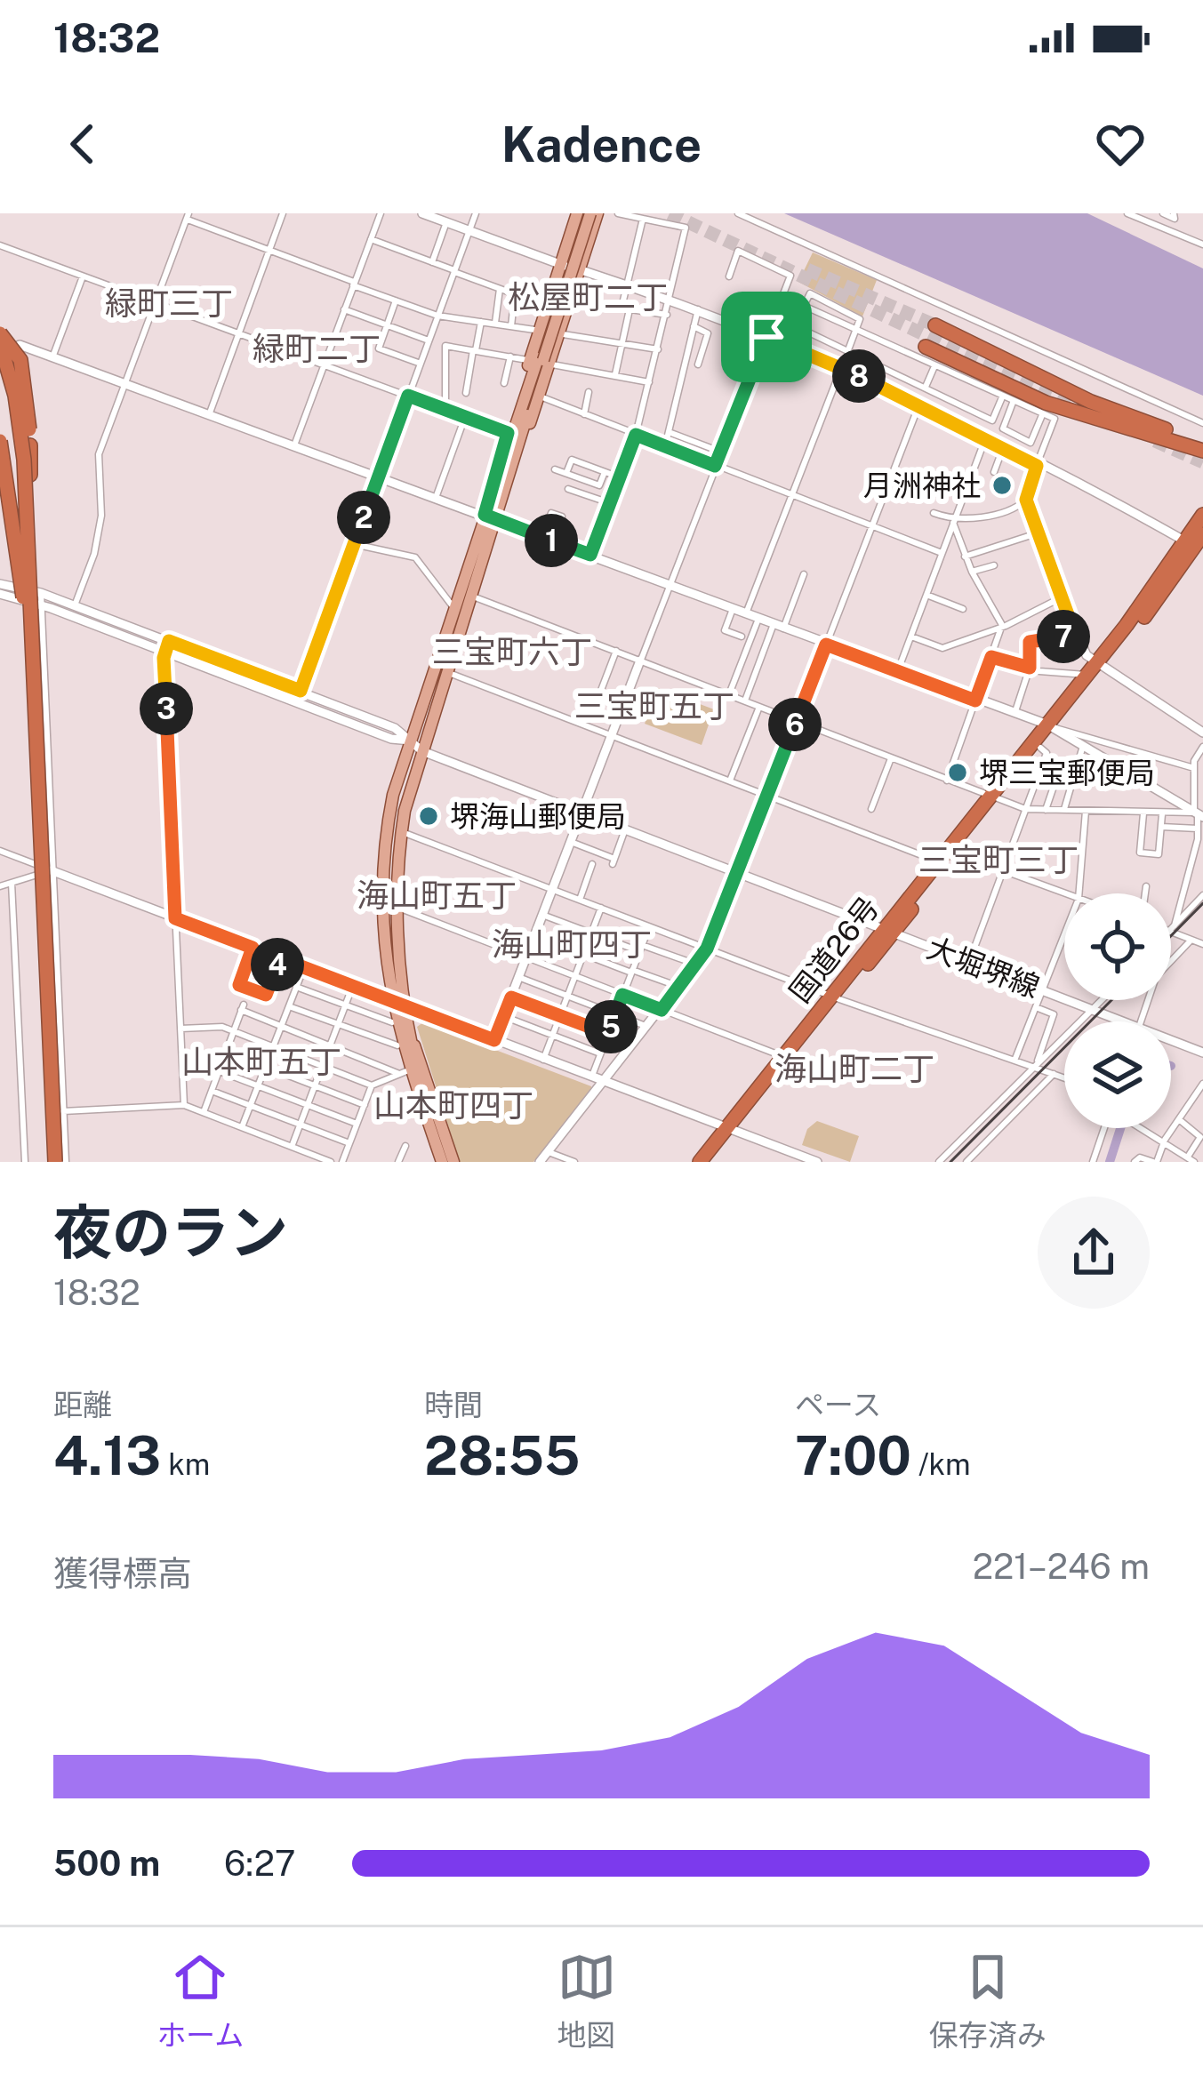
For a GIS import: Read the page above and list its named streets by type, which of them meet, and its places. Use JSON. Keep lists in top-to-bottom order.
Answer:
{
  "streets": {
    "highway": ["国道26号"],
    "street": ["大堀堺線"]
  },
  "crossings": [
    ["国道26号", "大堀堺線"]
  ],
  "districts": [
    "松屋町二丁",
    "緑町三丁",
    "緑町二丁",
    "三宝町六丁",
    "三宝町五丁",
    "三宝町三丁",
    "海山町五丁",
    "海山町四丁",
    "山本町五丁",
    "海山町二丁",
    "山本町四丁"
  ],
  "places": ["月洲神社", "堺三宝郵便局", "堺海山郵便局"],
  "page": {
    "status": "18:32",
    "header": "Kadence",
    "pins": [
      "8",
      "2",
      "1",
      "7",
      "3",
      "6",
      "4",
      "5"
    ],
    "heading": ["夜のラン", "18:32"],
    "stats": [
      ["距離", "4.13 km"],
      ["時間", "28:55"],
      ["ペース", "7:00 /km"]
    ],
    "chart": ["獲得標高", "221–246 m"],
    "list": [
      {
        "name": "500 m",
        "note": "6:27"
      }
    ],
    "tabs": ["ホーム", "地図", "保存済み"]
  }
}
